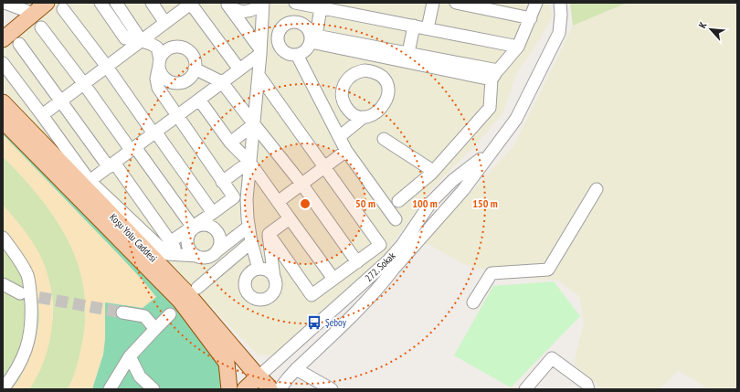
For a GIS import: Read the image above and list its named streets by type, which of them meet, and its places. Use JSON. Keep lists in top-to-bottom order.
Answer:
{
  "streets": {
    "main road": ["Koşu Yolu Caddesi", "272. Sokak"]
  },
  "crossings": [
    ["Koşu Yolu Caddesi", "272. Sokak"]
  ],
  "places": {
    "bus stop": ["Şeboy"]
  },
  "north": "top left",
  "rings": ["50 m", "100 m", "150 m"]
}
